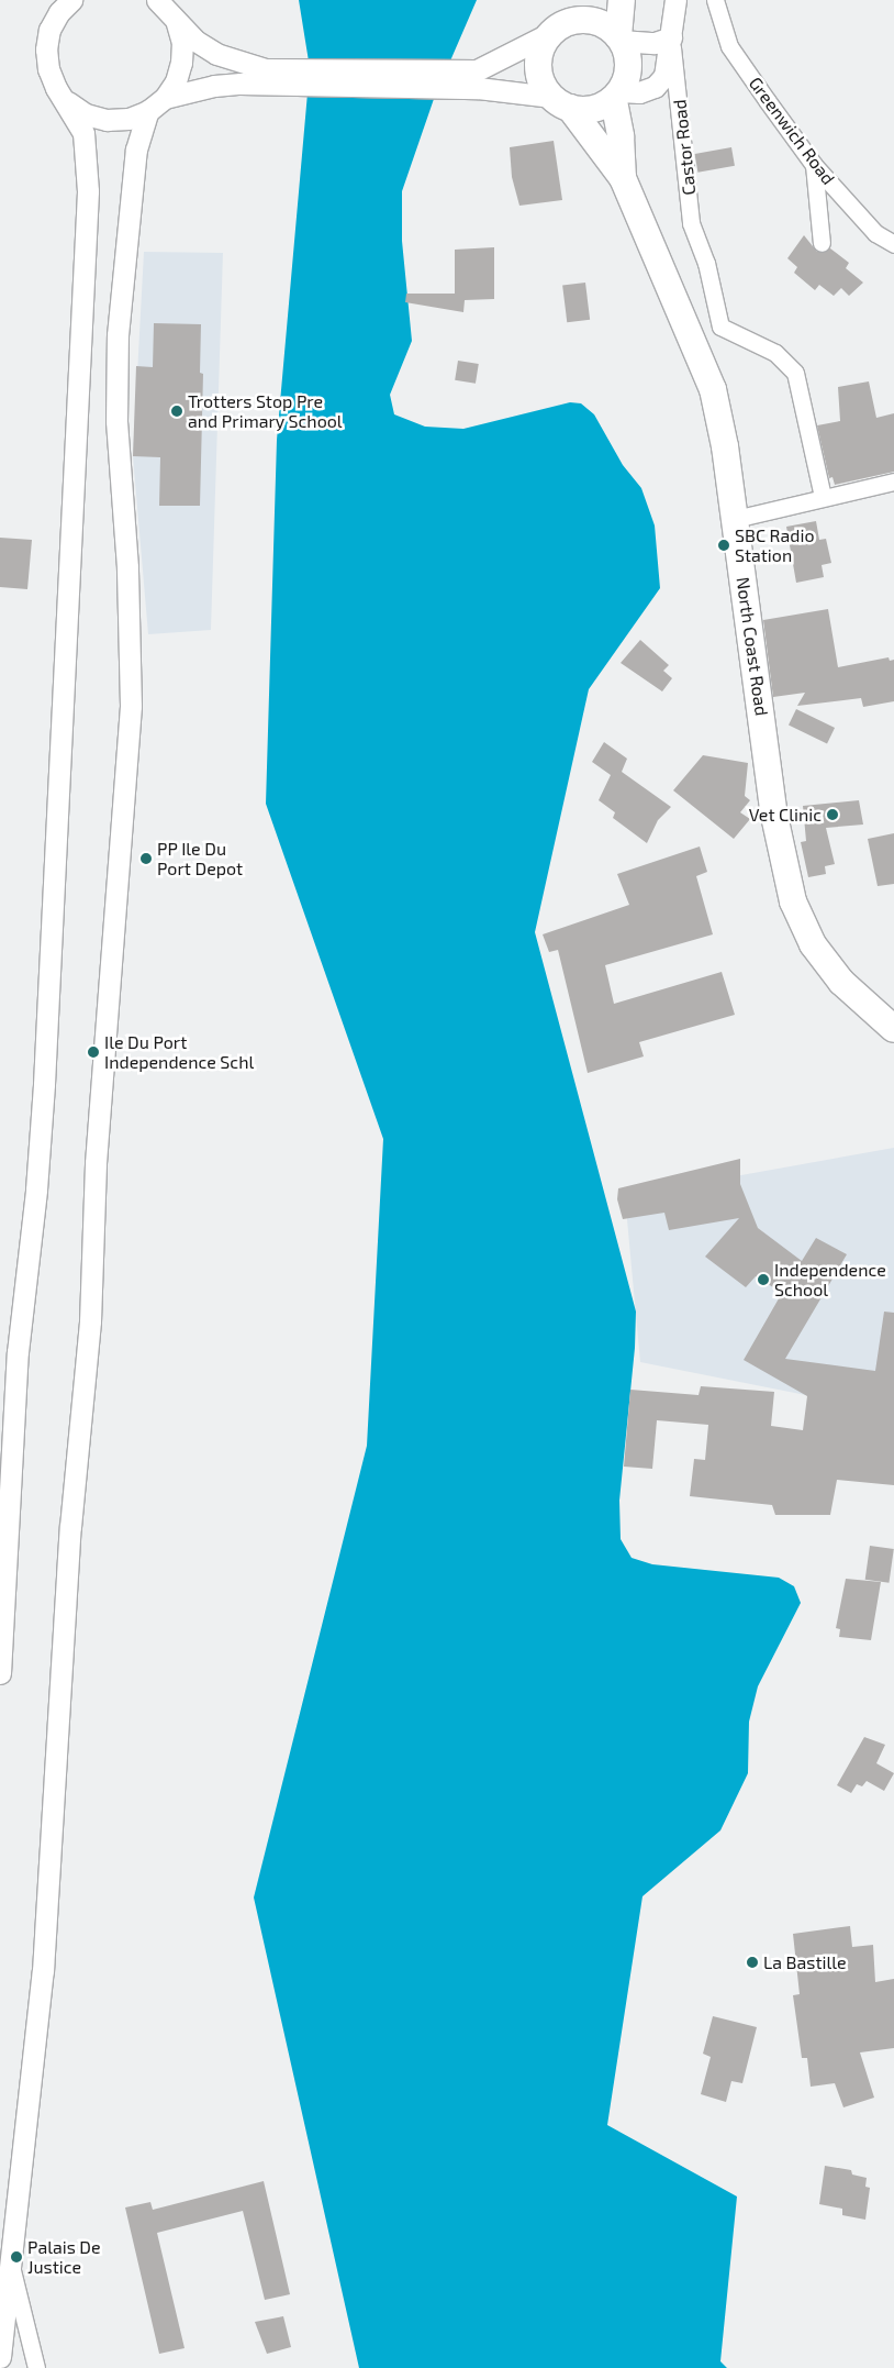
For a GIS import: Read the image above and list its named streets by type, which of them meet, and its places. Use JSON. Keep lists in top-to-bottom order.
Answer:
{
  "streets": {
    "main road": ["North Coast Road"],
    "street": ["Greenwich Road", "Castor Road"]
  },
  "places": [
    "Trotters Stop Pre and Primary School",
    "SBC Radio Station",
    "Vet Clinic",
    "PP Ile Du Port Depot",
    "Ile Du Port Independence Schl",
    "Independence School",
    "La Bastille",
    "Palais De Justice"
  ]
}
